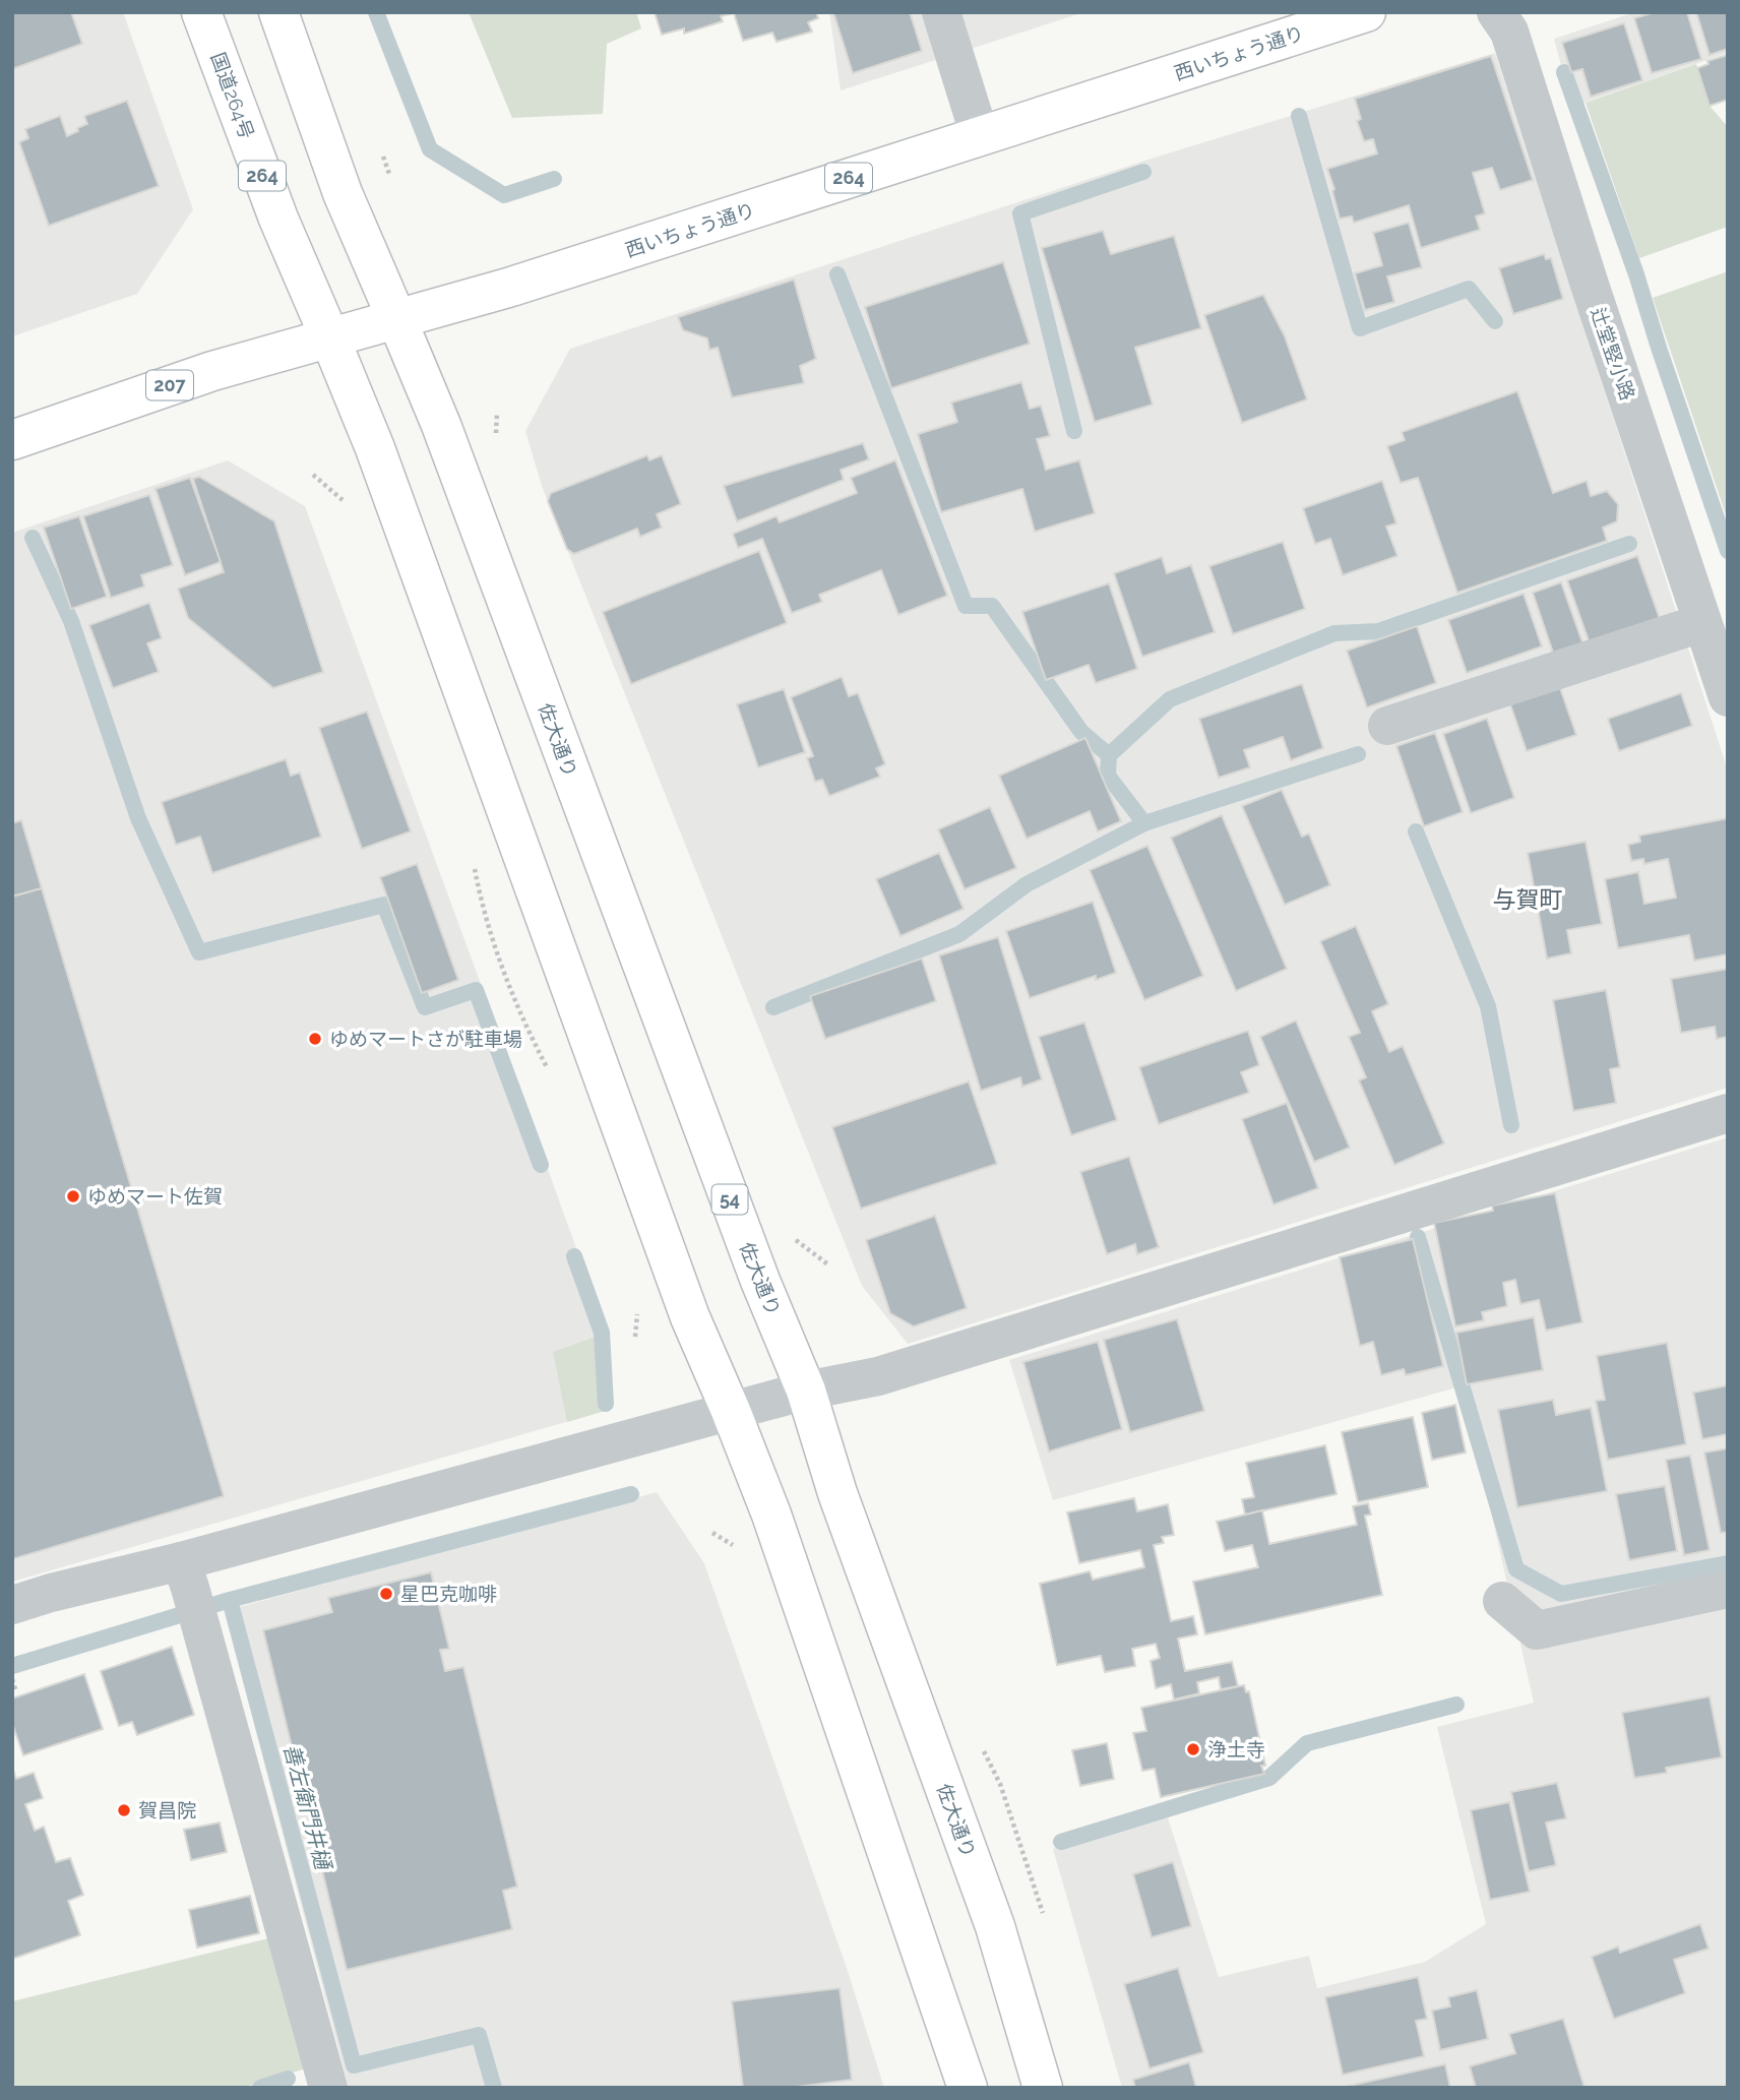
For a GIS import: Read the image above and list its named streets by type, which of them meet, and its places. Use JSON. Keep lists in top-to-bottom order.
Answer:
{
  "streets": {
    "main road": [
      "西いちょう通り",
      "国道264号",
      "264",
      "207",
      "佐大通り",
      "54"
    ],
    "street": ["辻堂竪小路"]
  },
  "crossings": [
    ["西いちょう通り", "国道264号"],
    ["西いちょう通り", "佐大通り"]
  ],
  "districts": ["与賀町"],
  "water": ["善左衛門井樋"],
  "places": [
    "ゆめマートさが駐車場",
    "ゆめマート佐賀",
    "星巴克咖啡",
    "浄土寺",
    "賀昌院"
  ]
}
